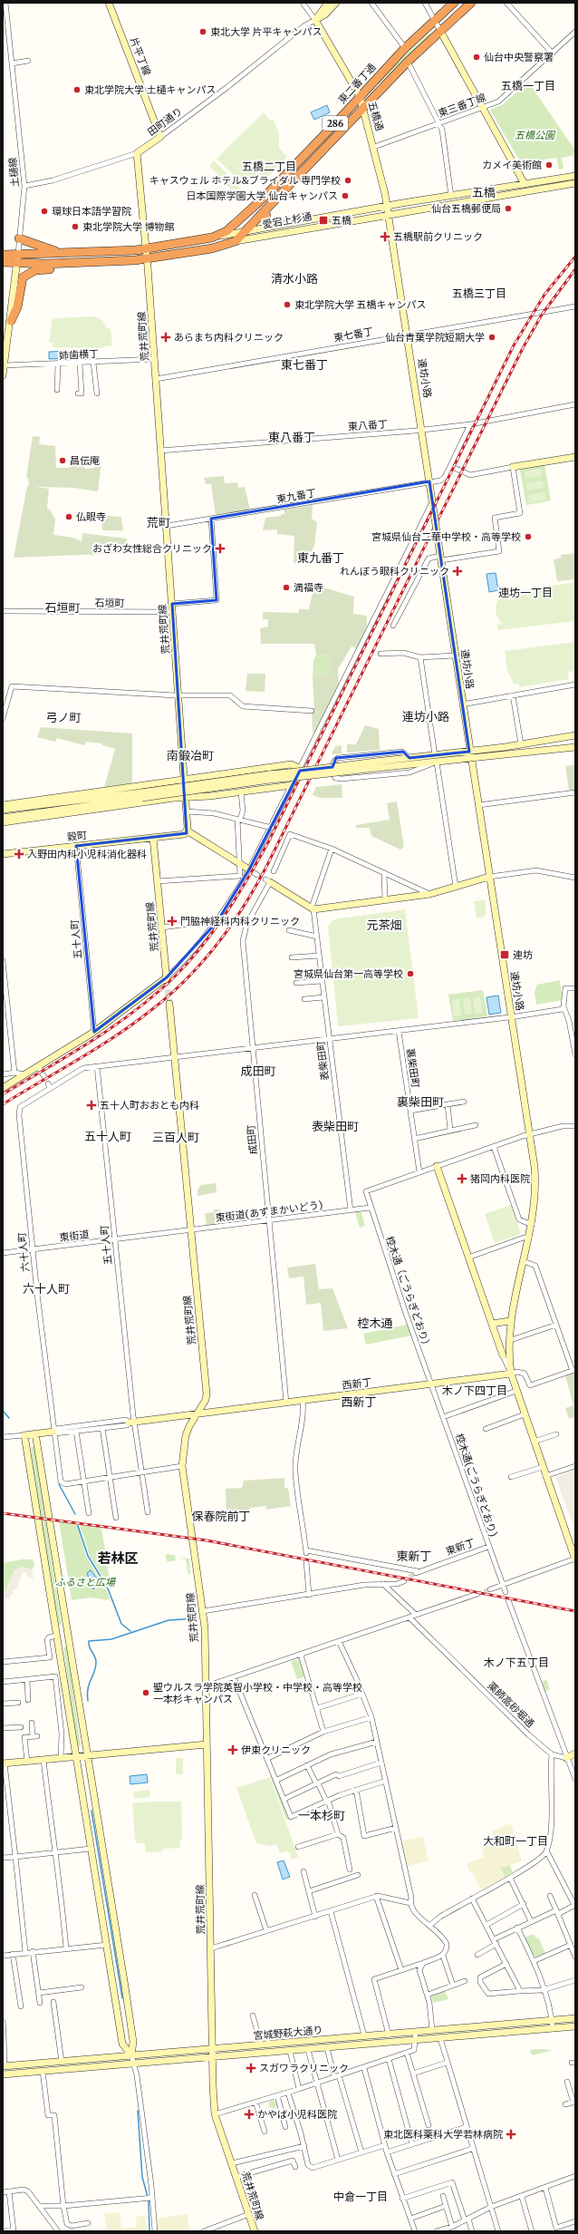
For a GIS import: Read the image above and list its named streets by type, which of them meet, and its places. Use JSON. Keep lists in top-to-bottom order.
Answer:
{
  "streets": {
    "highway": ["東二番丁通", "286", "愛宕上杉通"],
    "street": [
      "片平丁線",
      "東三番丁線",
      "五橋通",
      "田町通り",
      "土樋線",
      "東七番丁",
      "荒井荒町線",
      "姉歯横丁",
      "連坊小路",
      "東八番丁",
      "東九番丁",
      "石垣町",
      "穀町",
      "五十人町",
      "表柴田町",
      "裏柴田町",
      "成田町",
      "東街道(あずまかいどう)",
      "東街道",
      "六十人町",
      "椌木通（ごうらぎどおり）",
      "西新丁",
      "椌木通(ごうらぎどおり)",
      "東新丁",
      "薬師高砂堀通",
      "宮城野萩大通り"
    ]
  },
  "crossings": [
    ["片平丁線", "田町通り"],
    ["東二番丁通", "五橋通"],
    ["東二番丁通", "愛宕上杉通"],
    ["東三番丁線", "五橋通"],
    ["五橋通", "田町通り"],
    ["五橋通", "286"],
    ["五橋通", "愛宕上杉通"],
    ["五橋通", "連坊小路"],
    ["286", "愛宕上杉通"],
    ["土樋線", "愛宕上杉通"],
    ["愛宕上杉通", "荒井荒町線"],
    ["愛宕上杉通", "連坊小路"],
    ["東七番丁", "荒井荒町線"],
    ["東七番丁", "連坊小路"],
    ["荒井荒町線", "姉歯横丁"],
    ["荒井荒町線", "東八番丁"],
    ["荒井荒町線", "東九番丁"],
    ["荒井荒町線", "石垣町"],
    ["荒井荒町線", "穀町"],
    ["荒井荒町線", "東街道(あずまかいどう)"],
    ["荒井荒町線", "東街道"],
    ["荒井荒町線", "西新丁"],
    ["荒井荒町線", "宮城野萩大通り"],
    ["連坊小路", "東八番丁"],
    ["連坊小路", "東九番丁"],
    ["連坊小路", "西新丁"],
    ["穀町", "五十人町"],
    ["五十人町", "東街道"],
    ["五十人町", "西新丁"],
    ["表柴田町", "東街道(あずまかいどう)"],
    ["裏柴田町", "椌木通（ごうらぎどおり）"],
    ["成田町", "東街道(あずまかいどう)"],
    ["成田町", "西新丁"],
    ["東街道(あずまかいどう)", "東街道"],
    ["東街道(あずまかいどう)", "椌木通（ごうらぎどおり）"],
    ["東街道", "六十人町"],
    ["椌木通（ごうらぎどおり）", "西新丁"],
    ["椌木通（ごうらぎどおり）", "椌木通(ごうらぎどおり)"],
    ["西新丁", "椌木通(ごうらぎどおり)"],
    ["西新丁", "東新丁"],
    ["椌木通(ごうらぎどおり)", "東新丁"]
  ],
  "districts": [
    "五橋一丁目",
    "五橋二丁目",
    "五橋",
    "清水小路",
    "五橋三丁目",
    "東七番丁",
    "東八番丁",
    "荒町",
    "東九番丁",
    "連坊一丁目",
    "石垣町",
    "連坊小路",
    "弓ノ町",
    "南鍛冶町",
    "元茶畑",
    "成田町",
    "裏柴田町",
    "表柴田町",
    "五十人町",
    "三百人町",
    "六十人町",
    "椌木通",
    "木ノ下四丁目",
    "西新丁",
    "保春院前丁",
    "東新丁",
    "若林区",
    "木ノ下五丁目",
    "一本杉町",
    "大和町一丁目",
    "中倉一丁目"
  ],
  "parks": ["五橋公園", "ふるさと広場"],
  "places": {
    "other": [
      "東北大学 片平キャンパス",
      "仙台中央警察署",
      "東北学院大学 土樋キャンパス",
      "カメイ美術館",
      "キャスウェル ホテル&ブライダル 専門学校",
      "日本国際学園大学 仙台キャンパス",
      "仙台五橋郵便局",
      "環球日本語学習院",
      "東北学院大学 博物館",
      "東北学院大学 五橋キャンパス",
      "仙台青葉学院短期大学",
      "昌伝庵",
      "仏眼寺",
      "宮城県仙台二華中学校・高等学校",
      "満福寺",
      "宮城県仙台第一高等学校",
      "聖ウルスラ学院英智小学校・中学校・高等学校 一本杉キャンパス"
    ],
    "transit": ["五橋", "連坊"],
    "health": [
      "五橋駅前クリニック",
      "あらまち内科クリニック",
      "おざわ女性総合クリニック",
      "れんぼう眼科クリニック",
      "入野田内科小児科消化器科",
      "門脇神経科内科クリニック",
      "五十人町おおとも内科",
      "猪岡内科医院",
      "伊東クリニック",
      "スガワラクリニック",
      "かやば小児科医院",
      "東北医科薬科大学若林病院"
    ]
  }
}
